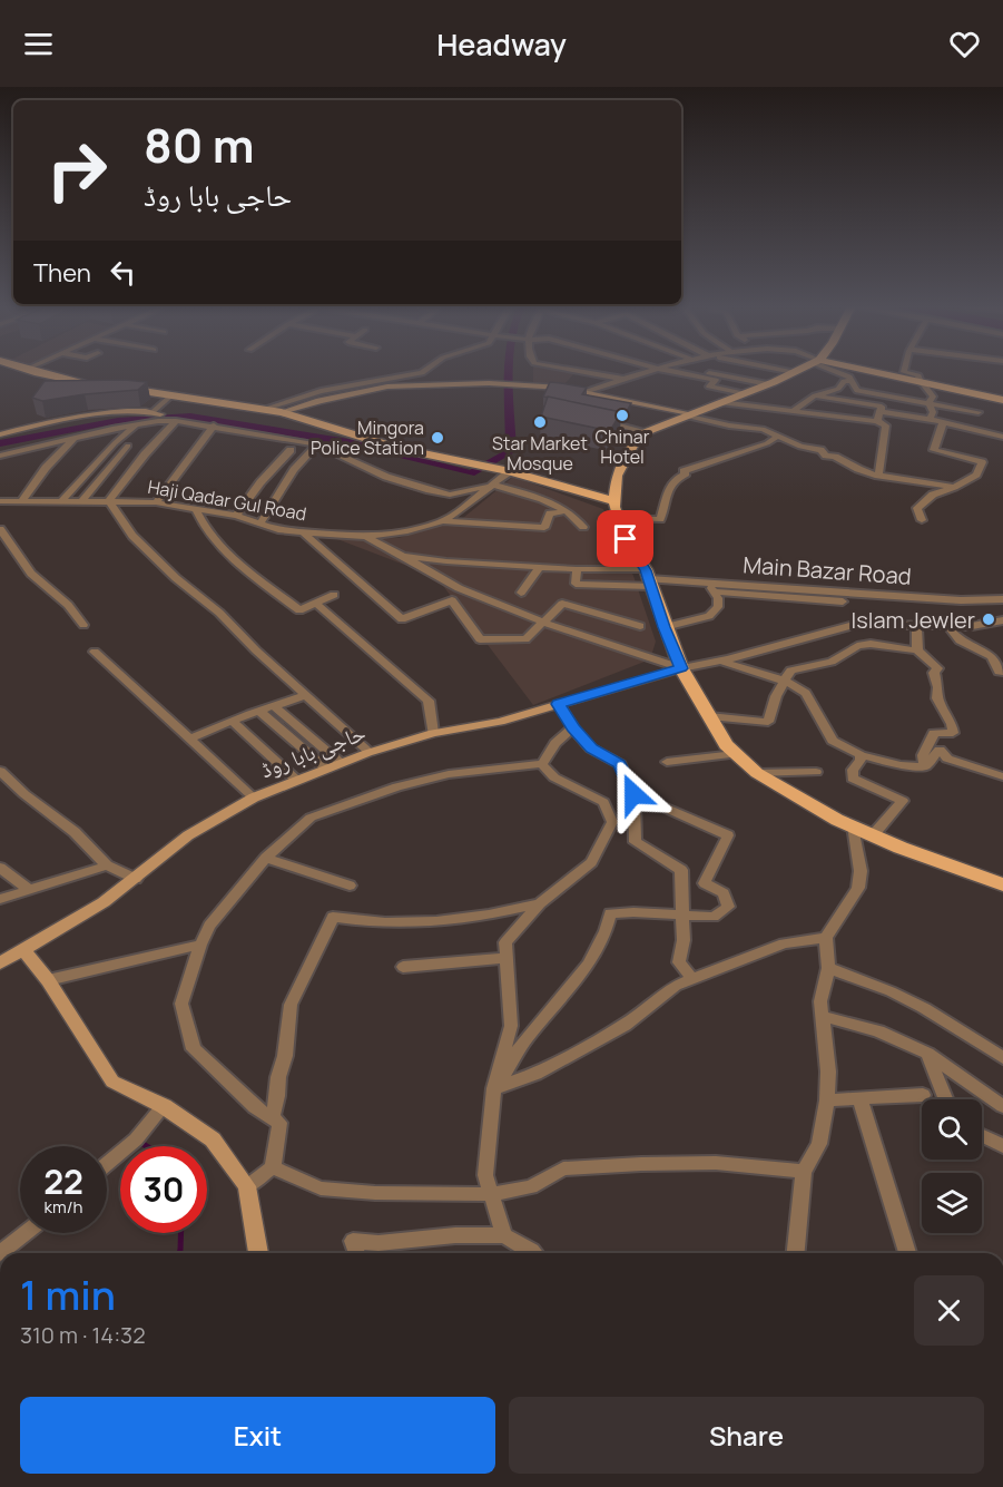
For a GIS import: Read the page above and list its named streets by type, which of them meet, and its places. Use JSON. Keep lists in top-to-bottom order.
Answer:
{
  "streets": {
    "main road": ["حاجی بابا روڈ"],
    "street": ["Haji Qadar Gul Road", "Main Bazar Road"]
  },
  "places": [
    "Chinar Hotel",
    "Star Market Mosque",
    "Mingora Police Station",
    "Islam Jewler"
  ],
  "page": {
    "header": "Headway",
    "turn": ["80 m", "حاجی بابا روڈ"],
    "then": "Then",
    "speed": "22 km/h",
    "limit": "30",
    "heading": ["1 min", "310 m · 14:32"],
    "buttons": ["Exit", "Share"]
  }
}
